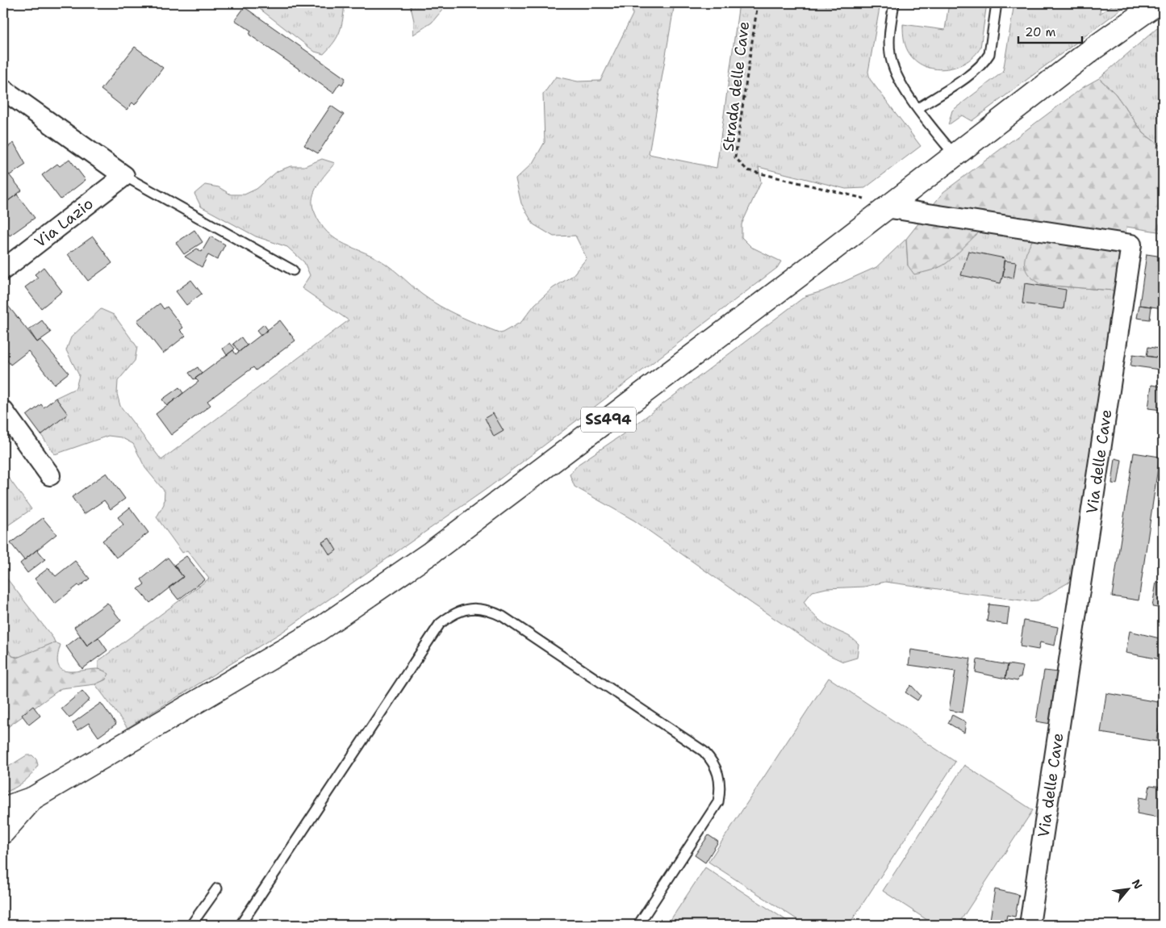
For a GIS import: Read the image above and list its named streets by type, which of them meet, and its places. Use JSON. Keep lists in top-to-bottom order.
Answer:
{
  "streets": {
    "main road": ["SS494"],
    "street": ["Via Lazio", "Via delle Cave"],
    "path": ["Strada delle Cave"]
  },
  "crossings": [
    ["Strada delle Cave", "SS494"],
    ["Strada delle Cave", "Via delle Cave"],
    ["SS494", "Via delle Cave"]
  ],
  "scale_bar": "20 m",
  "north": "top right"
}
